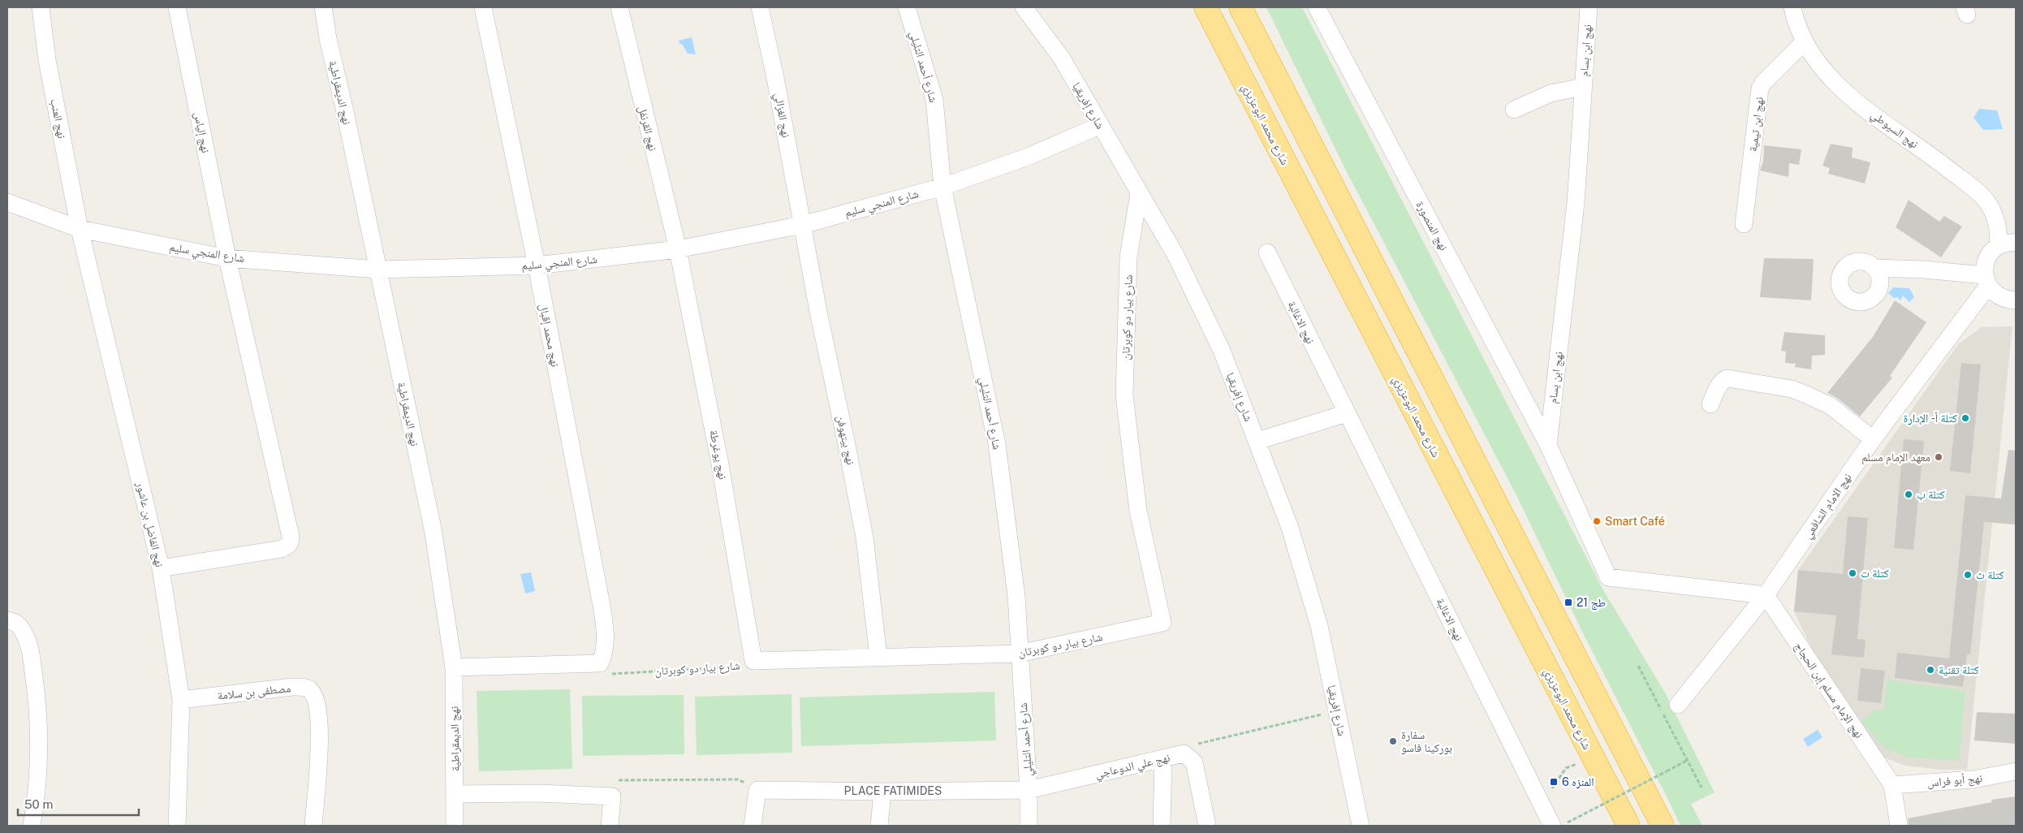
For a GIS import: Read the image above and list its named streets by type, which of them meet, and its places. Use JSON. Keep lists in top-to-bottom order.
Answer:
{
  "streets": {
    "highway": ["شارع محمد البوعزيزي"],
    "street": [
      "نهج ابن بسام",
      "شارع أحمد التليلي",
      "نهج الديمقراطية",
      "شارع إفريقيا",
      "نهج الغزالي",
      "نهج العنب",
      "نهج ابن تيمية",
      "نهج القرنفل",
      "نهج السيوطي",
      "نهج إلياس",
      "شارع المنجي سليم",
      "نهج المنصورة",
      "شارع بيار دو كوبرتان",
      "نهج الاغالبة",
      "نهج محمد إقبال",
      "نهج بيتهوفن",
      "نهج يوغرطة",
      "نهج الامام الشافعي",
      "نهج الفاضل بن عاشور",
      "نهج اﻹمام مسلم إبن الحجاج",
      "مصطفى بن سلامة",
      "نهج علي الدوعاجي",
      "نهج أبو فراس",
      "PLACE FATIMIDES"
    ]
  },
  "crossings": [
    ["نهج ابن بسام", "نهج المنصورة"],
    ["شارع أحمد التليلي", "شارع المنجي سليم"],
    ["شارع أحمد التليلي", "شارع بيار دو كوبرتان"],
    ["شارع أحمد التليلي", "نهج علي الدوعاجي"],
    ["شارع أحمد التليلي", "PLACE FATIMIDES"],
    ["نهج الديمقراطية", "شارع المنجي سليم"],
    ["شارع إفريقيا", "شارع المنجي سليم"],
    ["شارع إفريقيا", "شارع بيار دو كوبرتان"],
    ["نهج الغزالي", "شارع المنجي سليم"],
    ["نهج الغزالي", "نهج بيتهوفن"],
    ["نهج العنب", "شارع المنجي سليم"],
    ["نهج العنب", "نهج الفاضل بن عاشور"],
    ["نهج ابن تيمية", "نهج السيوطي"],
    ["نهج القرنفل", "شارع المنجي سليم"],
    ["نهج القرنفل", "نهج يوغرطة"],
    ["نهج إلياس", "شارع المنجي سليم"],
    ["نهج إلياس", "نهج الفاضل بن عاشور"],
    ["شارع المنجي سليم", "نهج محمد إقبال"],
    ["شارع المنجي سليم", "نهج بيتهوفن"],
    ["شارع المنجي سليم", "نهج يوغرطة"],
    ["شارع المنجي سليم", "نهج الفاضل بن عاشور"],
    ["شارع بيار دو كوبرتان", "نهج محمد إقبال"],
    ["شارع بيار دو كوبرتان", "نهج بيتهوفن"],
    ["شارع بيار دو كوبرتان", "نهج يوغرطة"],
    ["نهج الامام الشافعي", "نهج اﻹمام مسلم إبن الحجاج"],
    ["نهج الفاضل بن عاشور", "مصطفى بن سلامة"],
    ["نهج اﻹمام مسلم إبن الحجاج", "نهج أبو فراس"],
    ["نهج علي الدوعاجي", "PLACE FATIMIDES"]
  ],
  "places": {
    "other": [
      "كتلة أ - الإدارة",
      "معهد الإمام مسلم",
      "كتلة ب",
      "Smart Café",
      "كتلة ت",
      "كتلة ث",
      "كتلة تقنية",
      "سفارة بوركينا فاسو"
    ],
    "transit": ["طج 21", "المنزه 6"]
  },
  "scale_bar": "50 m"
}
